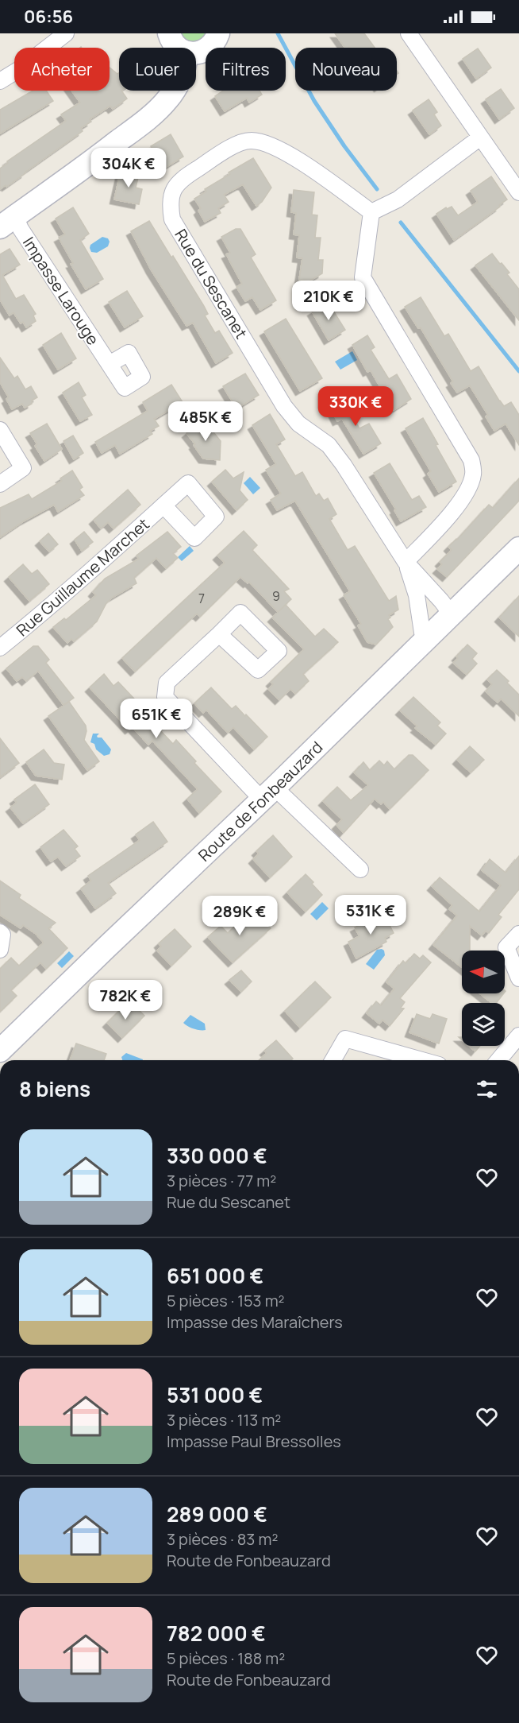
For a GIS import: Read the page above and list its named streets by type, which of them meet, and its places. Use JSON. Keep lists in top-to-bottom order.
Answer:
{
  "streets": {
    "street": [
      "Rue du Sescanet",
      "Impasse Larouge",
      "Rue Guillaume Marchet",
      "Route de Fonbeauzard"
    ]
  },
  "crossings": [
    ["Rue du Sescanet", "Route de Fonbeauzard"]
  ],
  "house_numbers": ["9", "7"],
  "north": "left",
  "page": {
    "status": "06:56",
    "chip": [
      "Acheter",
      "Louer",
      "Filtres",
      "Nouveau"
    ],
    "price": [
      "304K €",
      "210K €",
      "330K €",
      "485K €",
      "651K €",
      "531K €",
      "289K €",
      "782K €"
    ],
    "heading": "8 biens",
    "list": [
      {
        "name": "330 000 €",
        "note": "3 pièces · 77 m² · Rue du Sescanet"
      },
      {
        "name": "651 000 €",
        "note": "5 pièces · 153 m² · Impasse des Maraîchers"
      },
      {
        "name": "531 000 €",
        "note": "3 pièces · 113 m² · Impasse Paul Bressolles"
      },
      {
        "name": "289 000 €",
        "note": "3 pièces · 83 m² · Route de Fonbeauzard"
      },
      {
        "name": "782 000 €",
        "note": "5 pièces · 188 m² · Route de Fonbeauzard"
      }
    ]
  }
}
